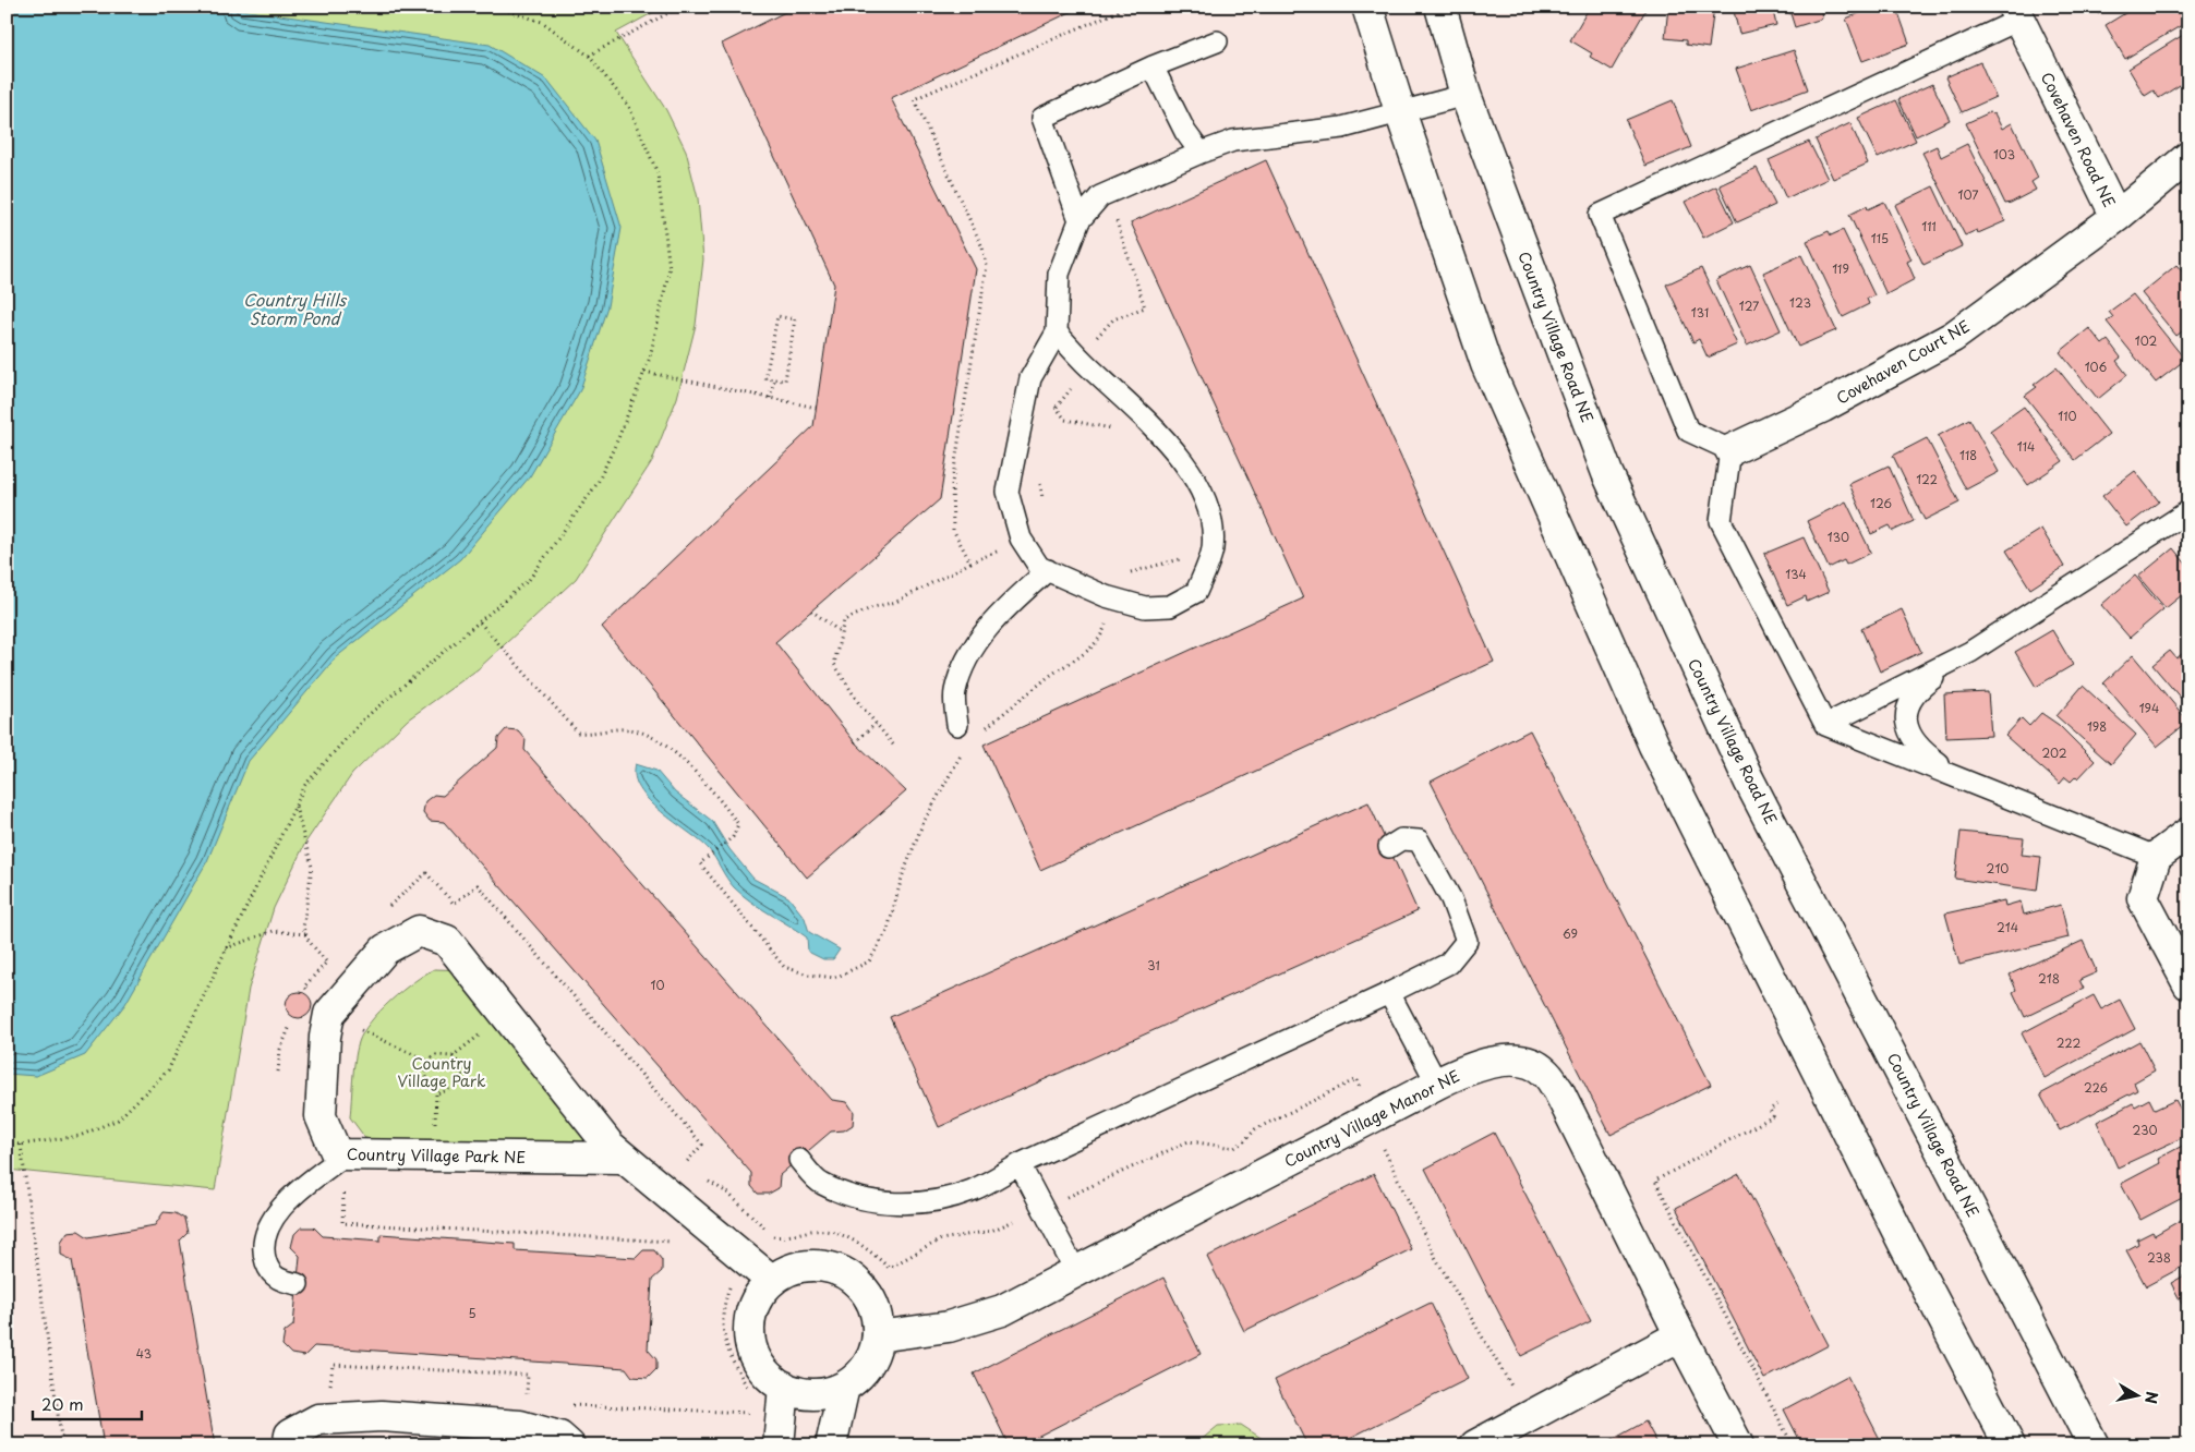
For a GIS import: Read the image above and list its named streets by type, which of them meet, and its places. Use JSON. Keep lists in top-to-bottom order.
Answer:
{
  "streets": {
    "street": [
      "Covehaven Road NE",
      "Country Village Road NE",
      "Covehaven Court NE",
      "Country Village Manor NE",
      "Country Village Park NE"
    ]
  },
  "crossings": [
    ["Covehaven Road NE", "Covehaven Court NE"]
  ],
  "water": ["Country Hills Storm Pond"],
  "parks": ["Country Village Park"],
  "house_numbers": [
    "103",
    "107",
    "111",
    "115",
    "119",
    "123",
    "127",
    "131",
    "102",
    "106",
    "110",
    "114",
    "118",
    "122",
    "126",
    "130",
    "134",
    "194",
    "198",
    "202",
    "210",
    "214",
    "69",
    "31",
    "218",
    "10",
    "222",
    "226",
    "230",
    "238",
    "5",
    "43"
  ],
  "scale_bar": "20 m",
  "north": "right"
}
